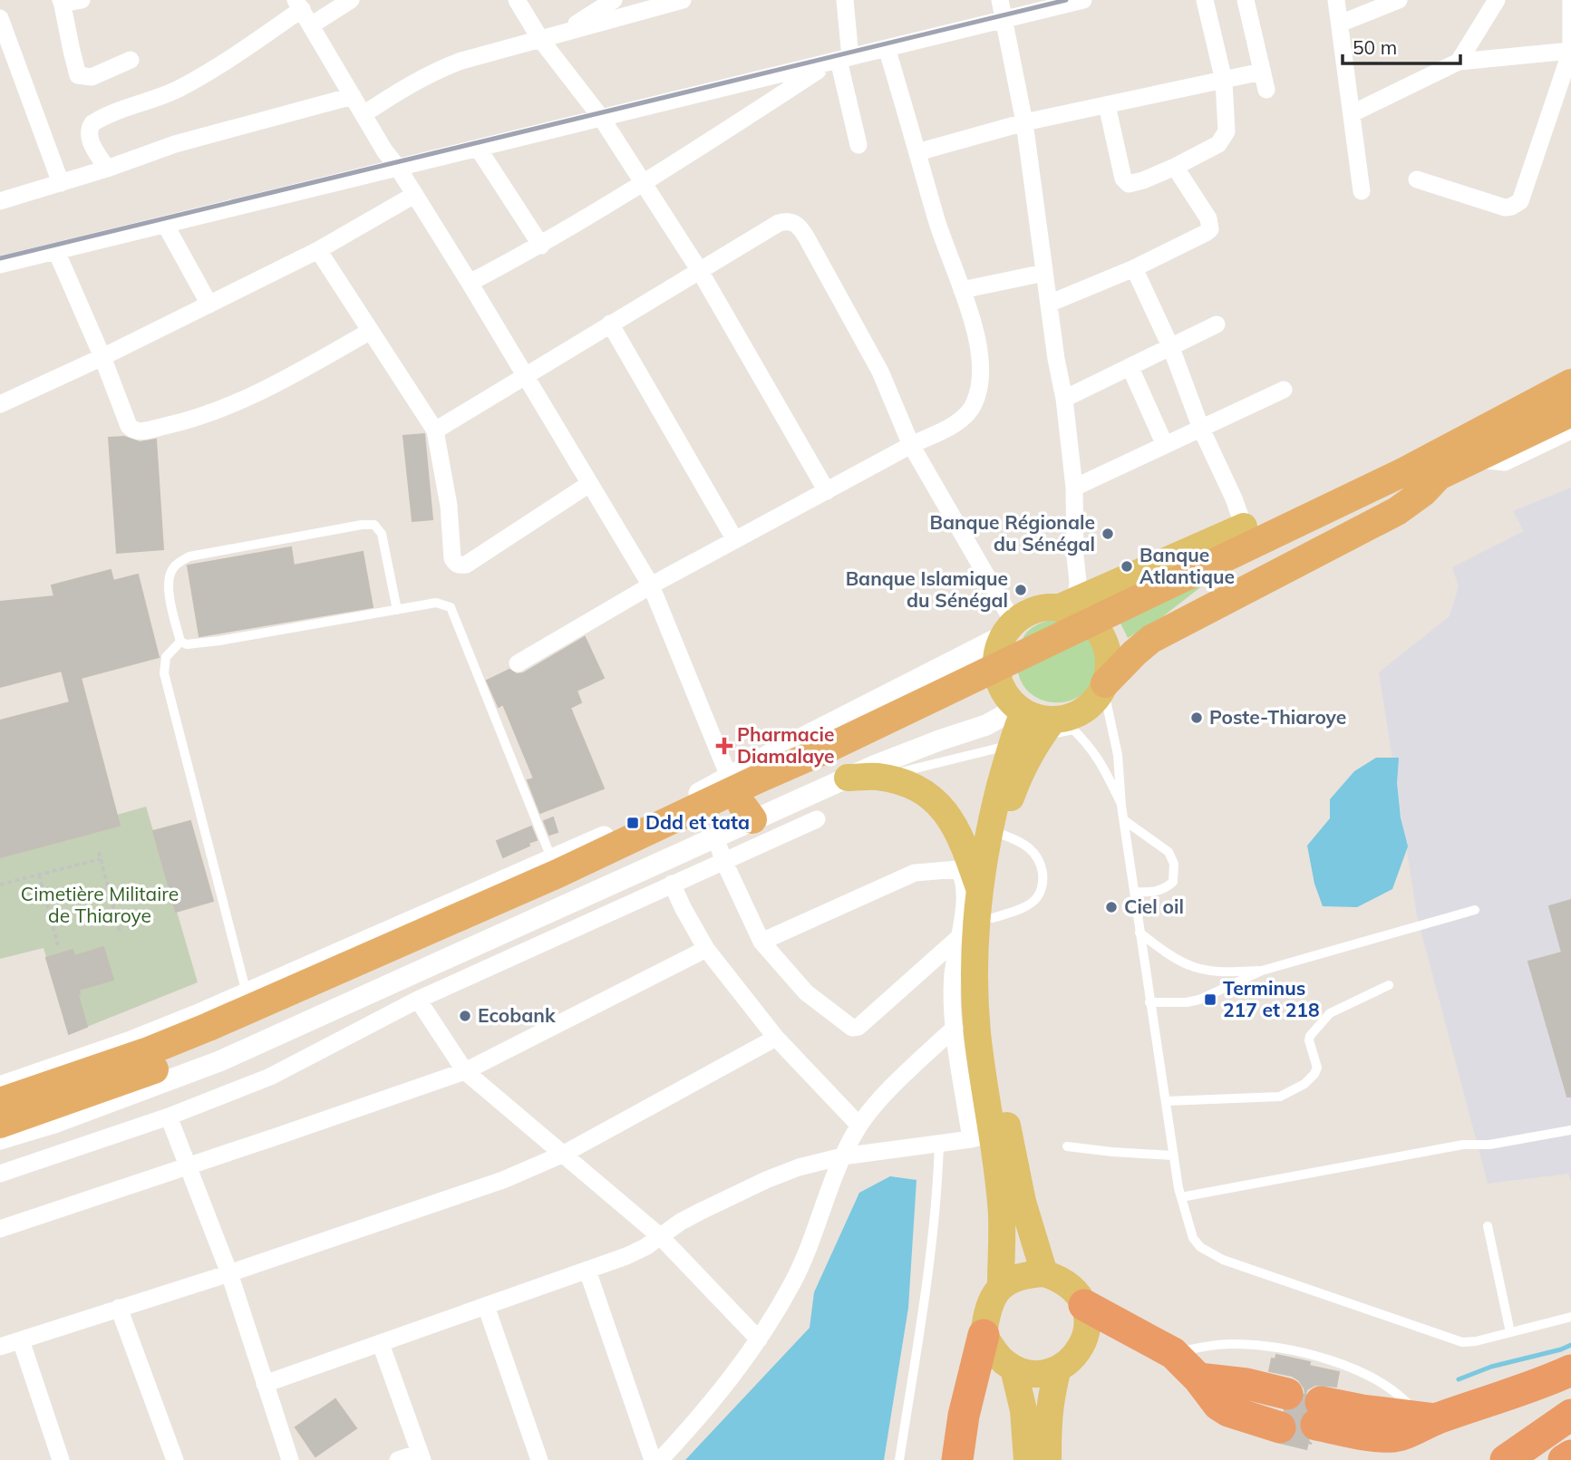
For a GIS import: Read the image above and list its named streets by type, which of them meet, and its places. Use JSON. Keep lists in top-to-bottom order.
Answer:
{
  "parks": ["Cimetière Militaire de Thiaroye"],
  "places": {
    "other": [
      "Banque Régionale du Sénégal",
      "Banque Atlantique",
      "Banque Islamique du Sénégal",
      "Poste-Thiaroye",
      "Ciel oil",
      "Ecobank"
    ],
    "health": ["Pharmacie Diamalaye"],
    "transit": ["Ddd et tata", "Terminus 217 et 218"]
  },
  "scale_bar": "50 m"
}
